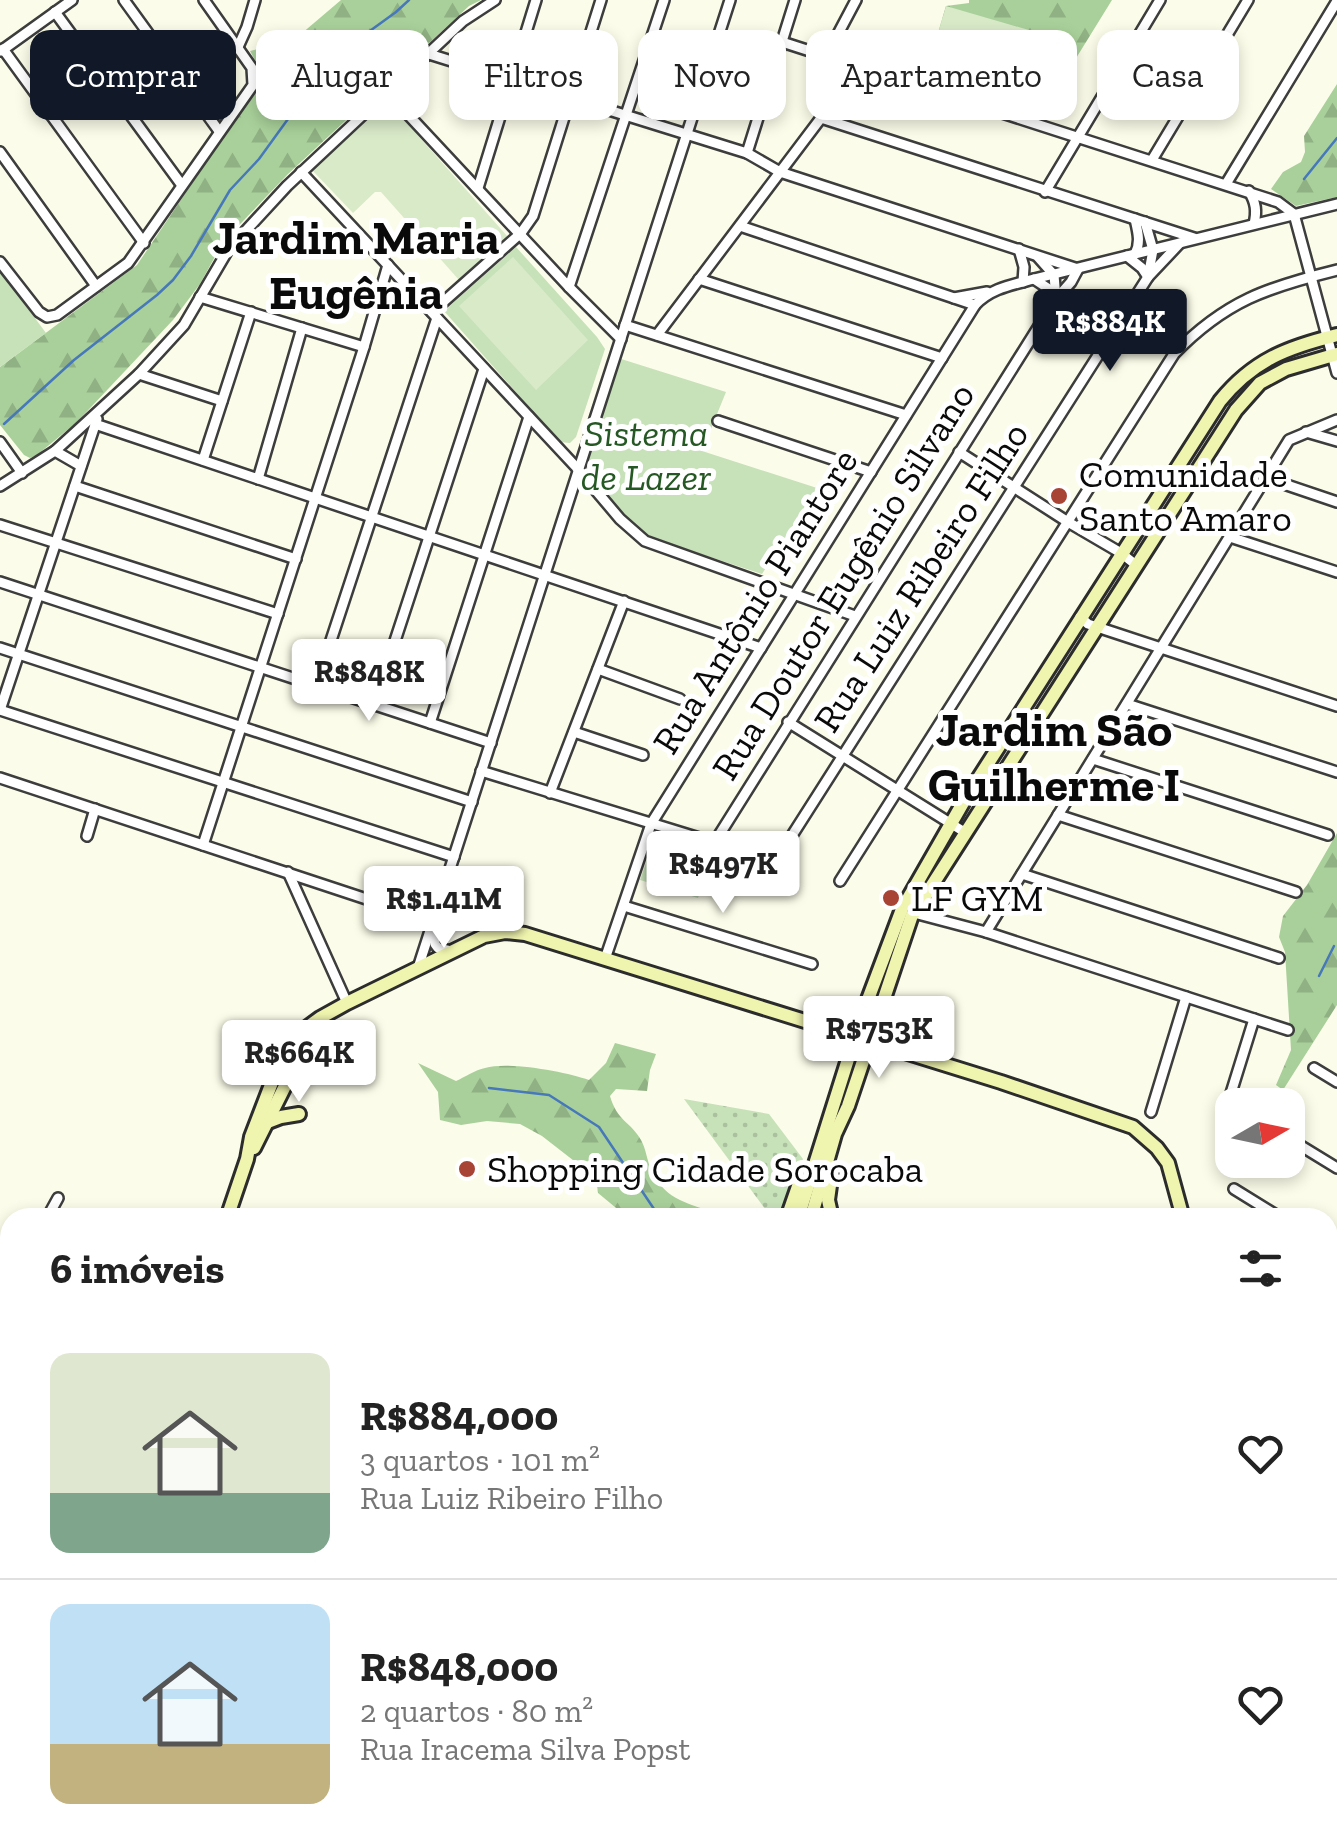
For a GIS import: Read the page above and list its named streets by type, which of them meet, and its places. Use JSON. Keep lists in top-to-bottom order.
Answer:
{
  "streets": {
    "street": ["Rua Luiz Ribeiro Filho", "Rua Doutor Eugênio Silvano", "Rua Antônio Piantore"]
  },
  "crossings": [
    ["Rua Luiz Ribeiro Filho", "Rua Antônio Piantore"],
    ["Rua Doutor Eugênio Silvano", "Rua Antônio Piantore"]
  ],
  "districts": ["Jardim Maria Eugênia", "Jardim São Guilherme I"],
  "parks": ["Sistema de Lazer"],
  "places": ["Comunidade Santo Amaro", "LF GYM", "Shopping Cidade Sorocaba"],
  "north": "right",
  "page": {
    "chip": [
      "Comprar",
      "Alugar",
      "Filtros",
      "Novo",
      "Apartamento",
      "Casa"
    ],
    "price": [
      "R$884K",
      "R$848K",
      "R$497K",
      "R$1.41M",
      "R$753K",
      "R$664K"
    ],
    "heading": "6 imóveis",
    "list": [
      {
        "name": "R$884,000",
        "note": "3 quartos · 101 m² · Rua Luiz Ribeiro Filho"
      },
      {
        "name": "R$848,000",
        "note": "2 quartos · 80 m² · Rua Iracema Silva Popst"
      }
    ]
  }
}
